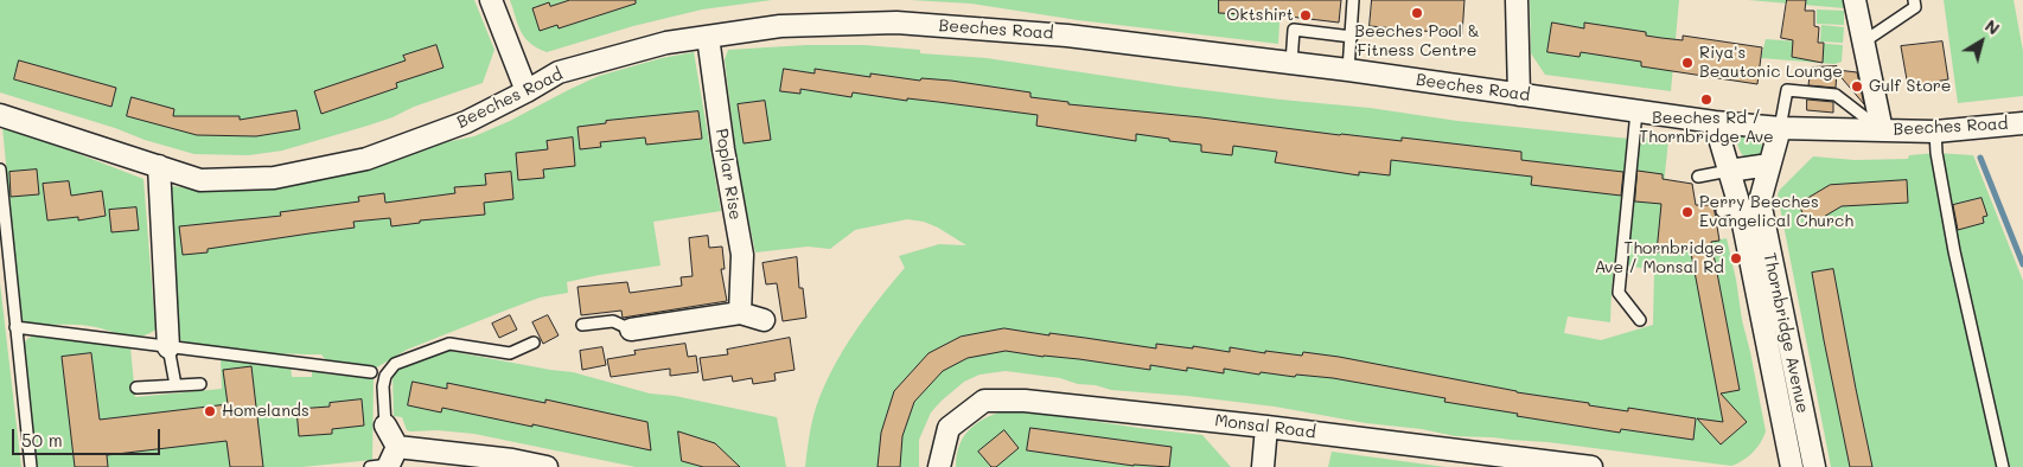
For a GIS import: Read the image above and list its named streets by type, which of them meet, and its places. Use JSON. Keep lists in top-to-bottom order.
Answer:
{
  "streets": {
    "street": [
      "Beeches Road",
      "Poplar Rise",
      "Thornbridge Avenue",
      "Monsal Road"
    ]
  },
  "crossings": [
    ["Beeches Road", "Poplar Rise"],
    ["Beeches Road", "Thornbridge Avenue"]
  ],
  "places": [
    "Beeches Pool & Fitness Centre",
    "Oktshirt",
    "Riya's Beautonic Lounge",
    "Gulf Store",
    "Beeches Rd / Thornbridge Ave",
    "Perry Beeches Evangelical Church",
    "Thornbridge Ave / Monsal Rd",
    "Homelands"
  ],
  "scale_bar": "50 m",
  "north": "top right"
}
